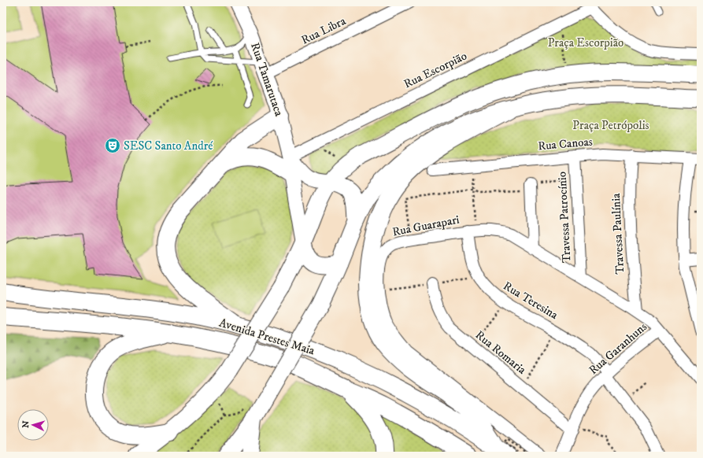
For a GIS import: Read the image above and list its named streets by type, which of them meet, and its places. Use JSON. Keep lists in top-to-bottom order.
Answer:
{
  "streets": {
    "highway": ["Avenida Prestes Maia"],
    "street": [
      "Rua Libra",
      "Rua Escorpião",
      "Rua Tamarutaca",
      "Rua Canoas",
      "Travessa Patrocínio",
      "Rua Guarapari",
      "Travessa Paulínia",
      "Rua Teresina",
      "Rua Garanhuns",
      "Rua Romaria"
    ]
  },
  "crossings": [
    ["Rua Libra", "Rua Tamarutaca"],
    ["Rua Escorpião", "Rua Tamarutaca"],
    ["Rua Canoas", "Travessa Patrocínio"],
    ["Rua Canoas", "Travessa Paulínia"],
    ["Travessa Patrocínio", "Rua Guarapari"],
    ["Rua Guarapari", "Travessa Paulínia"],
    ["Rua Guarapari", "Rua Teresina"],
    ["Rua Guarapari", "Rua Garanhuns"],
    ["Rua Teresina", "Rua Garanhuns"],
    ["Rua Garanhuns", "Rua Romaria"]
  ],
  "parks": ["Praça Escorpião", "Praça Petrópolis"],
  "places": {
    "theatre": ["SESC Santo André"]
  },
  "north": "left"
}
